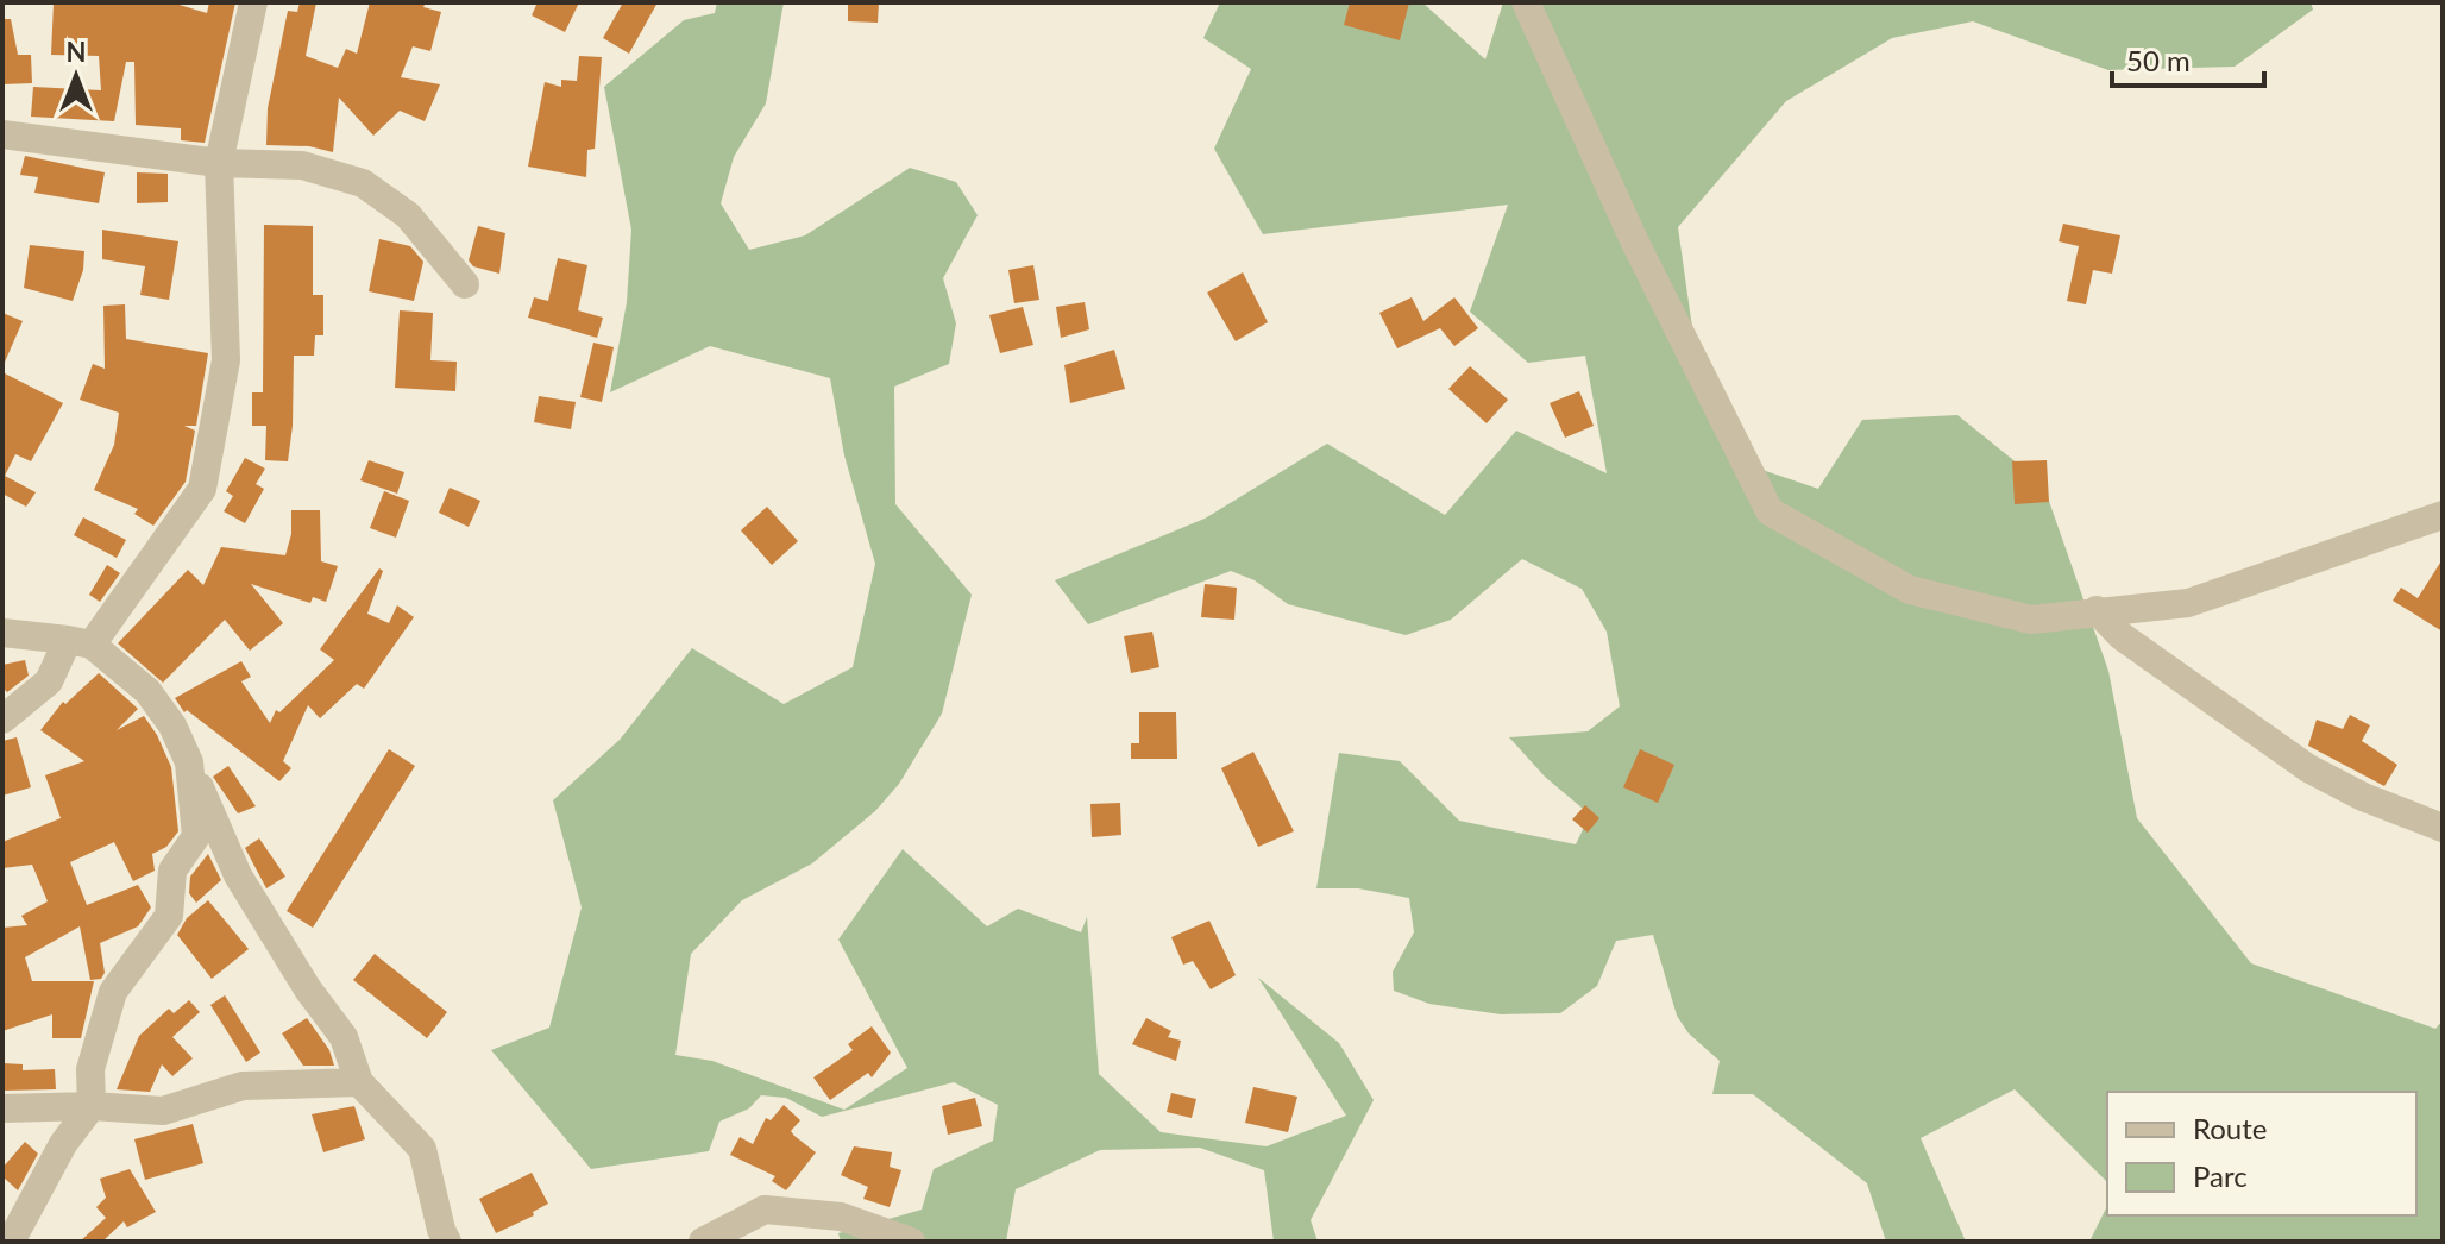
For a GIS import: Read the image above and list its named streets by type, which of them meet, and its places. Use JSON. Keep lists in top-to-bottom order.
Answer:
{
  "legend": ["Route", "Parc"],
  "scale_bar": "50 m",
  "north": "top"
}
